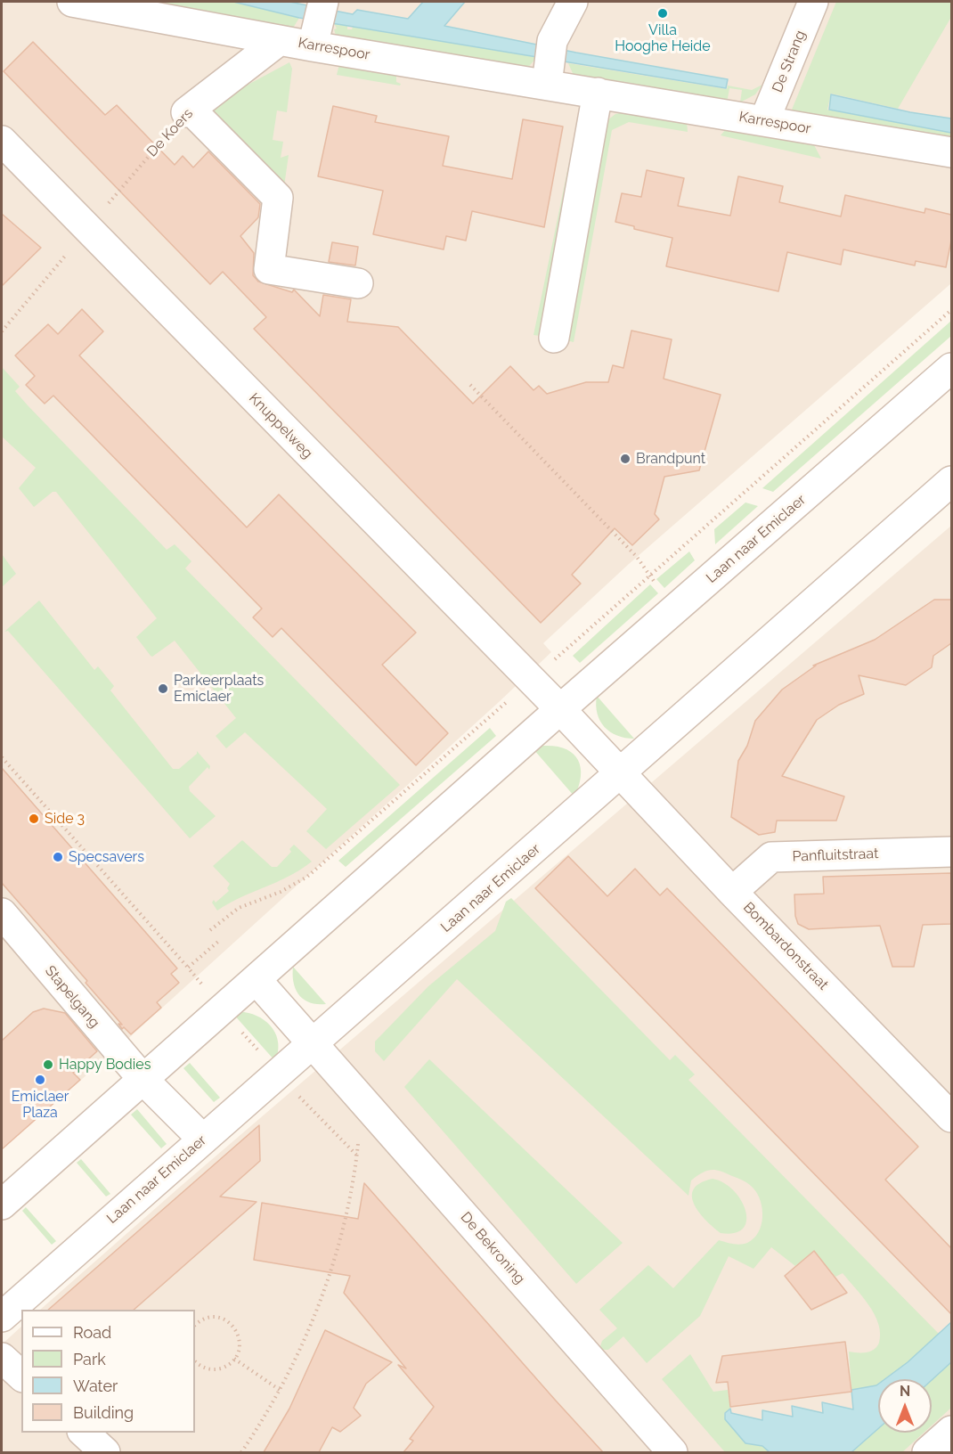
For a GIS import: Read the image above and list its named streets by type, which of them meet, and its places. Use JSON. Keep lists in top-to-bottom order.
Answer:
{
  "streets": {
    "street": [
      "Karrespoor",
      "De Strang",
      "De Koers",
      "Knuppelweg",
      "Laan naar Emiclaer",
      "Panfluitstraat",
      "Bombardonstraat",
      "Stapelgang",
      "De Bekroning"
    ]
  },
  "crossings": [
    ["Karrespoor", "De Strang"],
    ["Karrespoor", "De Koers"],
    ["Knuppelweg", "Laan naar Emiclaer"],
    ["Laan naar Emiclaer", "Bombardonstraat"],
    ["Laan naar Emiclaer", "Stapelgang"],
    ["Laan naar Emiclaer", "De Bekroning"],
    ["Panfluitstraat", "Bombardonstraat"]
  ],
  "places": [
    "Villa Hooghe Heide",
    "Brandpunt",
    "Parkeerplaats Emiclaer",
    "Side 3",
    "Specsavers",
    "Happy Bodies",
    "Emiclaer Plaza"
  ],
  "legend": [
    "Road",
    "Park",
    "Water",
    "Building"
  ],
  "north": "top"
}
